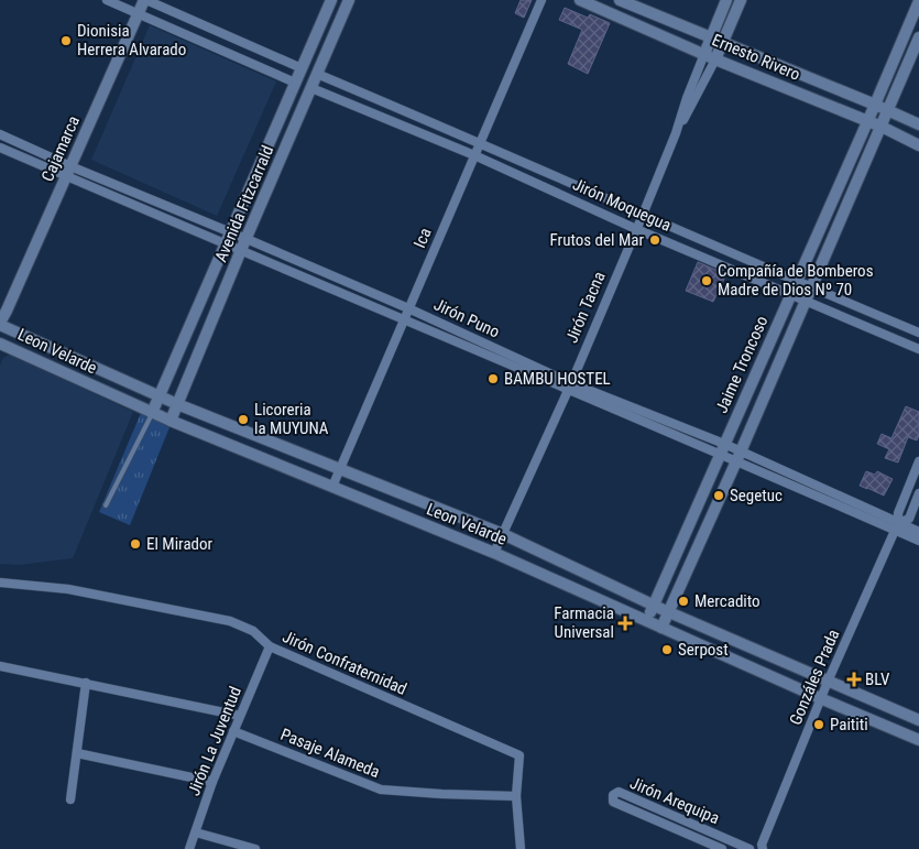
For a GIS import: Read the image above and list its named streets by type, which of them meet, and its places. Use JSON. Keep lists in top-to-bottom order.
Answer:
{
  "streets": {
    "street": [
      "Ernesto Rivero",
      "Cajamarca",
      "Avenida Fitzcarrald",
      "Jirón Moquegua",
      "Ica",
      "Jirón Tacna",
      "Jirón Puno",
      "Leon Velarde",
      "Jaime Troncoso",
      "Jirón Confraternidad",
      "Gonzáles Prada",
      "Jirón La Juventud",
      "Pasaje Alameda",
      "Jirón Arequipa"
    ]
  },
  "crossings": [
    ["Ernesto Rivero", "Jirón Tacna"],
    ["Ernesto Rivero", "Jaime Troncoso"],
    ["Cajamarca", "Jirón Puno"],
    ["Cajamarca", "Leon Velarde"],
    ["Avenida Fitzcarrald", "Jirón Moquegua"],
    ["Avenida Fitzcarrald", "Jirón Puno"],
    ["Avenida Fitzcarrald", "Leon Velarde"],
    ["Jirón Moquegua", "Ica"],
    ["Jirón Moquegua", "Jirón Tacna"],
    ["Jirón Moquegua", "Jaime Troncoso"],
    ["Ica", "Jirón Puno"],
    ["Ica", "Leon Velarde"],
    ["Jirón Tacna", "Jirón Puno"],
    ["Jirón Tacna", "Leon Velarde"],
    ["Jirón Puno", "Jaime Troncoso"],
    ["Jirón Puno", "Gonzáles Prada"],
    ["Leon Velarde", "Jaime Troncoso"],
    ["Leon Velarde", "Gonzáles Prada"],
    ["Jirón Confraternidad", "Jirón La Juventud"],
    ["Jirón Confraternidad", "Pasaje Alameda"],
    ["Gonzáles Prada", "Jirón Arequipa"],
    ["Jirón La Juventud", "Pasaje Alameda"]
  ],
  "places": {
    "other": [
      "Dionisia Herrera Alvarado",
      "Frutos del Mar",
      "Compañía de Bomberos Madre de Dios Nº 70",
      "BAMBU HOSTEL",
      "Licoreria la MUYUNA",
      "Segetuc",
      "El Mirador",
      "Mercadito",
      "Serpost",
      "Paititi"
    ],
    "health": ["Farmacia Universal", "BLV"]
  }
}
